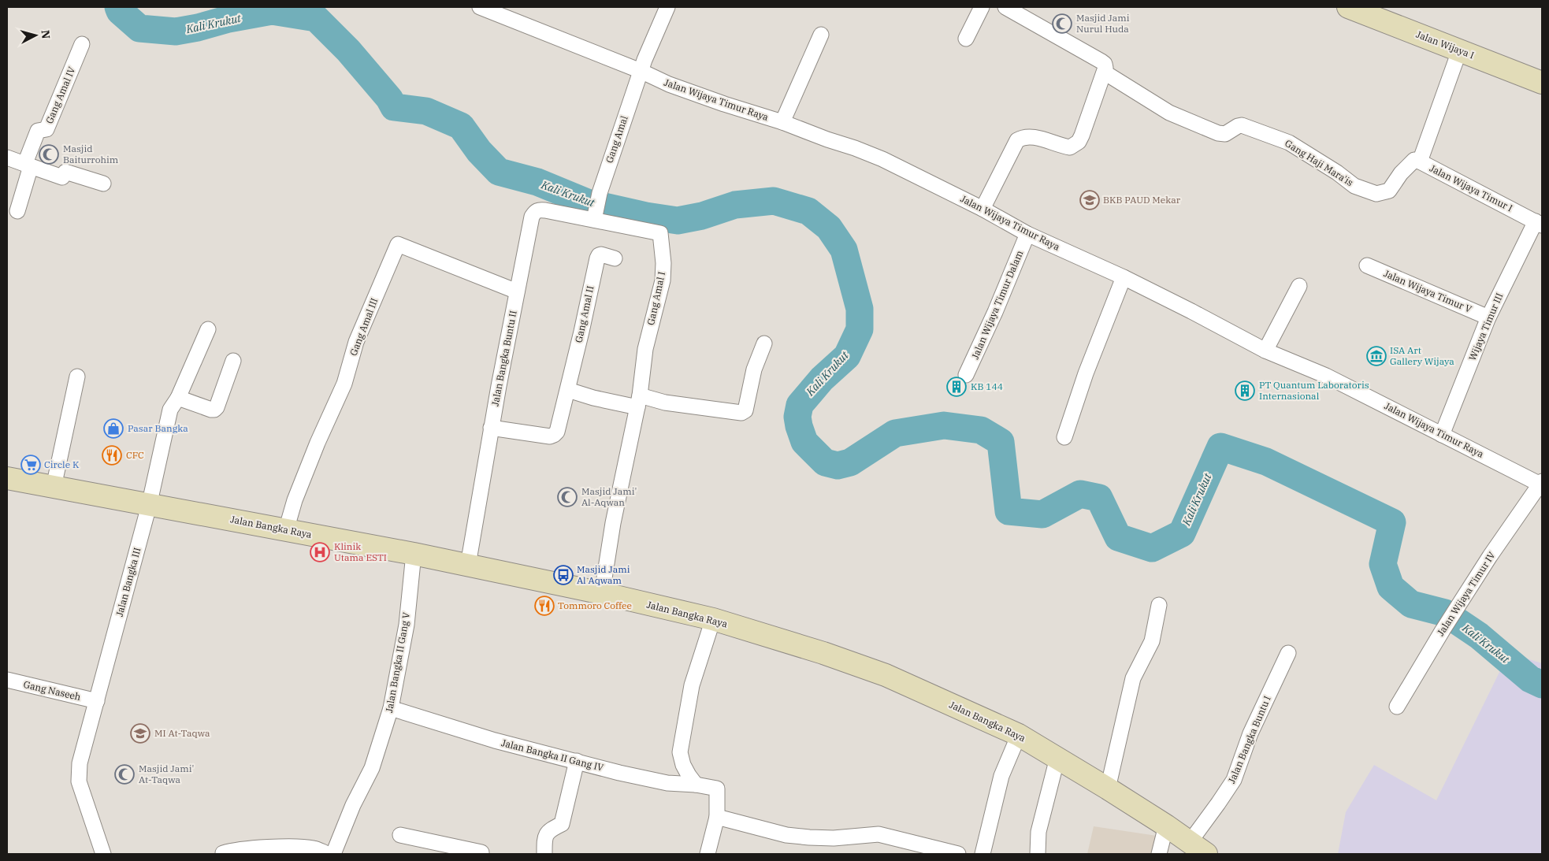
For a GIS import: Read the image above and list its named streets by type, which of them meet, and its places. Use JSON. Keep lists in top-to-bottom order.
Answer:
{
  "streets": {
    "street": [
      "Jalan Wijaya I",
      "Gang Amal IV",
      "Jalan Wijaya Timur Raya",
      "Gang Amal",
      "Gang Haji Mara'is",
      "Jalan Wijaya Timur I",
      "Jalan Wijaya Timur V",
      "Gang Amal I",
      "Jalan Wijaya Timur Dalam",
      "Gang Amal II",
      "Gang Amal III",
      "Wijaya Timur III",
      "Jalan Bangka Buntu II",
      "Jalan Bangka Raya",
      "Jalan Bangka III",
      "Jalan Wijaya Timur IV",
      "Jalan Bangka II Gang V",
      "Gang Naseeh",
      "Jalan Bangka Buntu I",
      "Jalan Bangka II Gang IV"
    ]
  },
  "crossings": [
    ["Jalan Wijaya I", "Jalan Wijaya Timur I"],
    ["Jalan Wijaya Timur Raya", "Gang Amal"],
    ["Jalan Wijaya Timur Raya", "Jalan Wijaya Timur Dalam"],
    ["Jalan Wijaya Timur Raya", "Wijaya Timur III"],
    ["Jalan Wijaya Timur Raya", "Jalan Wijaya Timur IV"],
    ["Gang Amal", "Gang Amal I"],
    ["Gang Amal", "Jalan Bangka Buntu II"],
    ["Gang Haji Mara'is", "Jalan Wijaya Timur I"],
    ["Jalan Wijaya Timur I", "Wijaya Timur III"],
    ["Jalan Wijaya Timur V", "Wijaya Timur III"],
    ["Gang Amal I", "Jalan Bangka Buntu II"],
    ["Gang Amal I", "Jalan Bangka Raya"],
    ["Gang Amal II", "Jalan Bangka Buntu II"],
    ["Gang Amal III", "Jalan Bangka Buntu II"],
    ["Gang Amal III", "Jalan Bangka Raya"],
    ["Jalan Bangka Buntu II", "Jalan Bangka Raya"],
    ["Jalan Bangka Raya", "Jalan Bangka III"],
    ["Jalan Bangka Raya", "Jalan Bangka II Gang V"],
    ["Jalan Bangka Raya", "Jalan Bangka Buntu I"],
    ["Jalan Bangka III", "Gang Naseeh"],
    ["Jalan Bangka II Gang V", "Jalan Bangka II Gang IV"]
  ],
  "water": ["Kali Krukut"],
  "places": {
    "mosque": [
      "Masjid Jami Nurul Huda",
      "Masjid Baiturrohim",
      "Masjid Jami' Al-Aqwan",
      "Masjid Jami' At-Taqwa"
    ],
    "school or university": ["BKB PAUD Mekar", "MI At-Taqwa"],
    "museum": ["ISA Art Gallery Wijaya"],
    "building": ["KB 144", "PT Quantum Laboratoris Internasional"],
    "shop": ["Pasar Bangka"],
    "restaurant": ["CFC", "Tommoro Coffee"],
    "supermarket": ["Circle K"],
    "hospital": ["Klinik Utama ESTI"],
    "bus stop": ["Masjid Jami Al Aqwam"]
  },
  "north": "right"
}
